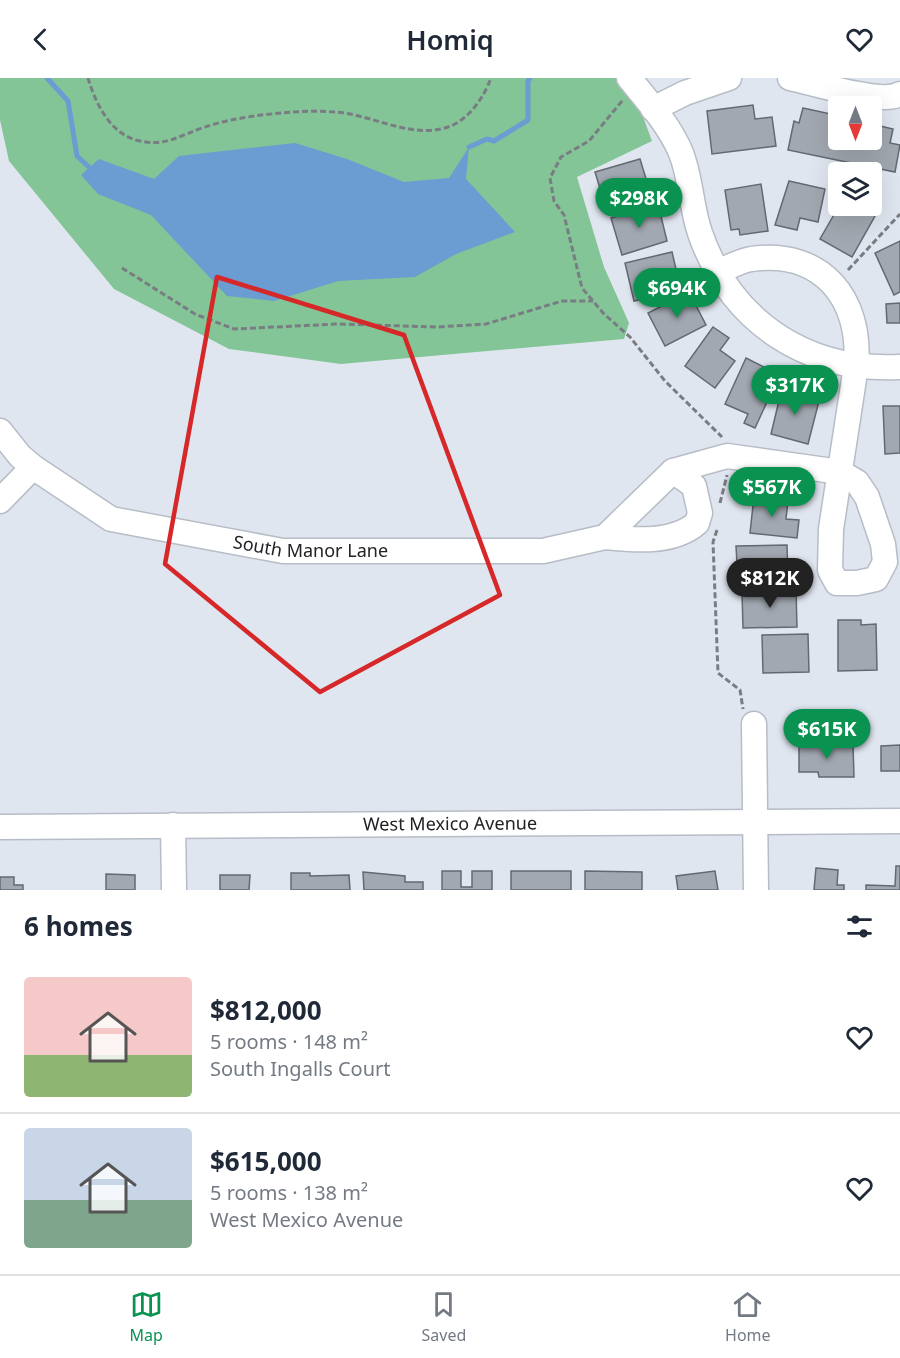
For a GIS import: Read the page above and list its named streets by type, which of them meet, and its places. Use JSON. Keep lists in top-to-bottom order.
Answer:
{
  "streets": {
    "street": ["South Manor Lane", "West Mexico Avenue"]
  },
  "north": "bottom",
  "page": {
    "header": "Homiq",
    "price": [
      "$298K",
      "$694K",
      "$317K",
      "$567K",
      "$812K",
      "$615K"
    ],
    "heading": "6 homes",
    "list": [
      {
        "name": "$812,000",
        "note": "5 rooms · 148 m² · South Ingalls Court"
      },
      {
        "name": "$615,000",
        "note": "5 rooms · 138 m² · West Mexico Avenue"
      }
    ],
    "tabs": ["Map", "Saved", "Home"]
  }
}
